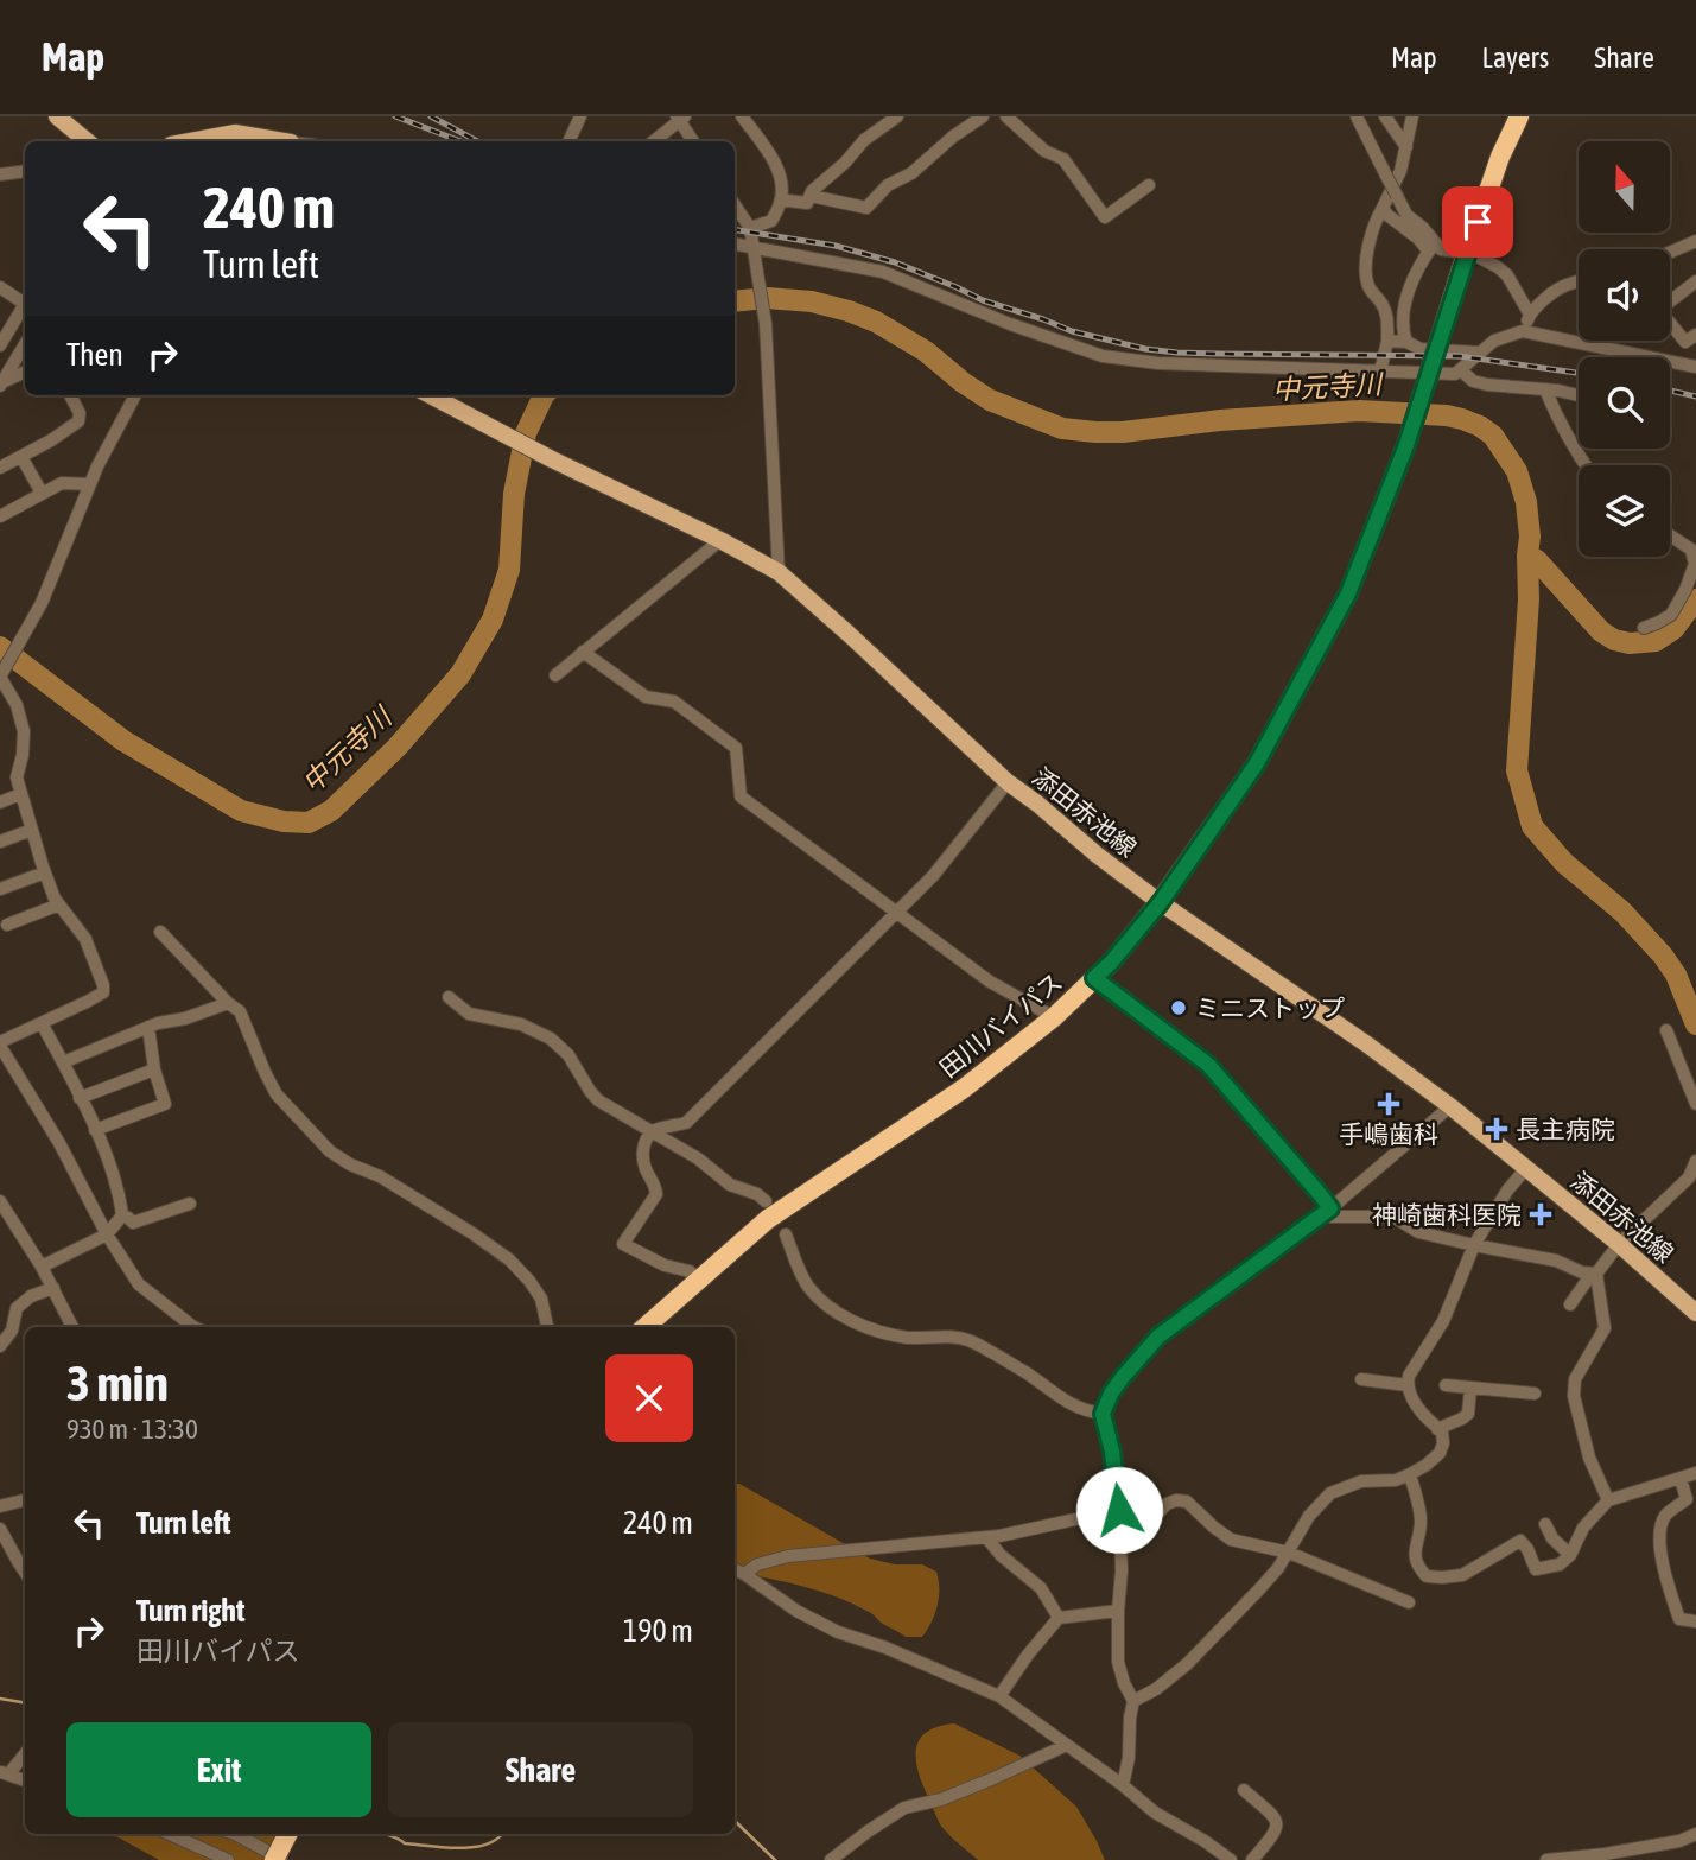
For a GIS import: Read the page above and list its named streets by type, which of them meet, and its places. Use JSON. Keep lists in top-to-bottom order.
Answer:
{
  "streets": {
    "highway": ["田川バイパス"],
    "main road": ["添田赤池線"]
  },
  "crossings": [
    ["添田赤池線", "田川バイパス"]
  ],
  "water": ["中元寺川"],
  "places": {
    "other": ["ミニストップ"],
    "health": ["手嶋歯科", "長主病院", "神崎歯科医院"]
  },
  "north": "top",
  "page": {
    "header": "Map",
    "nav": ["Map", "Layers", "Share"],
    "turn": ["240 m", "Turn left"],
    "then": "Then",
    "heading": ["3 min", "930 m · 13:30"],
    "list": [
      {
        "name": "Turn left",
        "value": "240 m"
      },
      {
        "name": "Turn right",
        "note": "田川バイパス",
        "value": "190 m"
      }
    ],
    "buttons": ["Exit", "Share"]
  }
}
